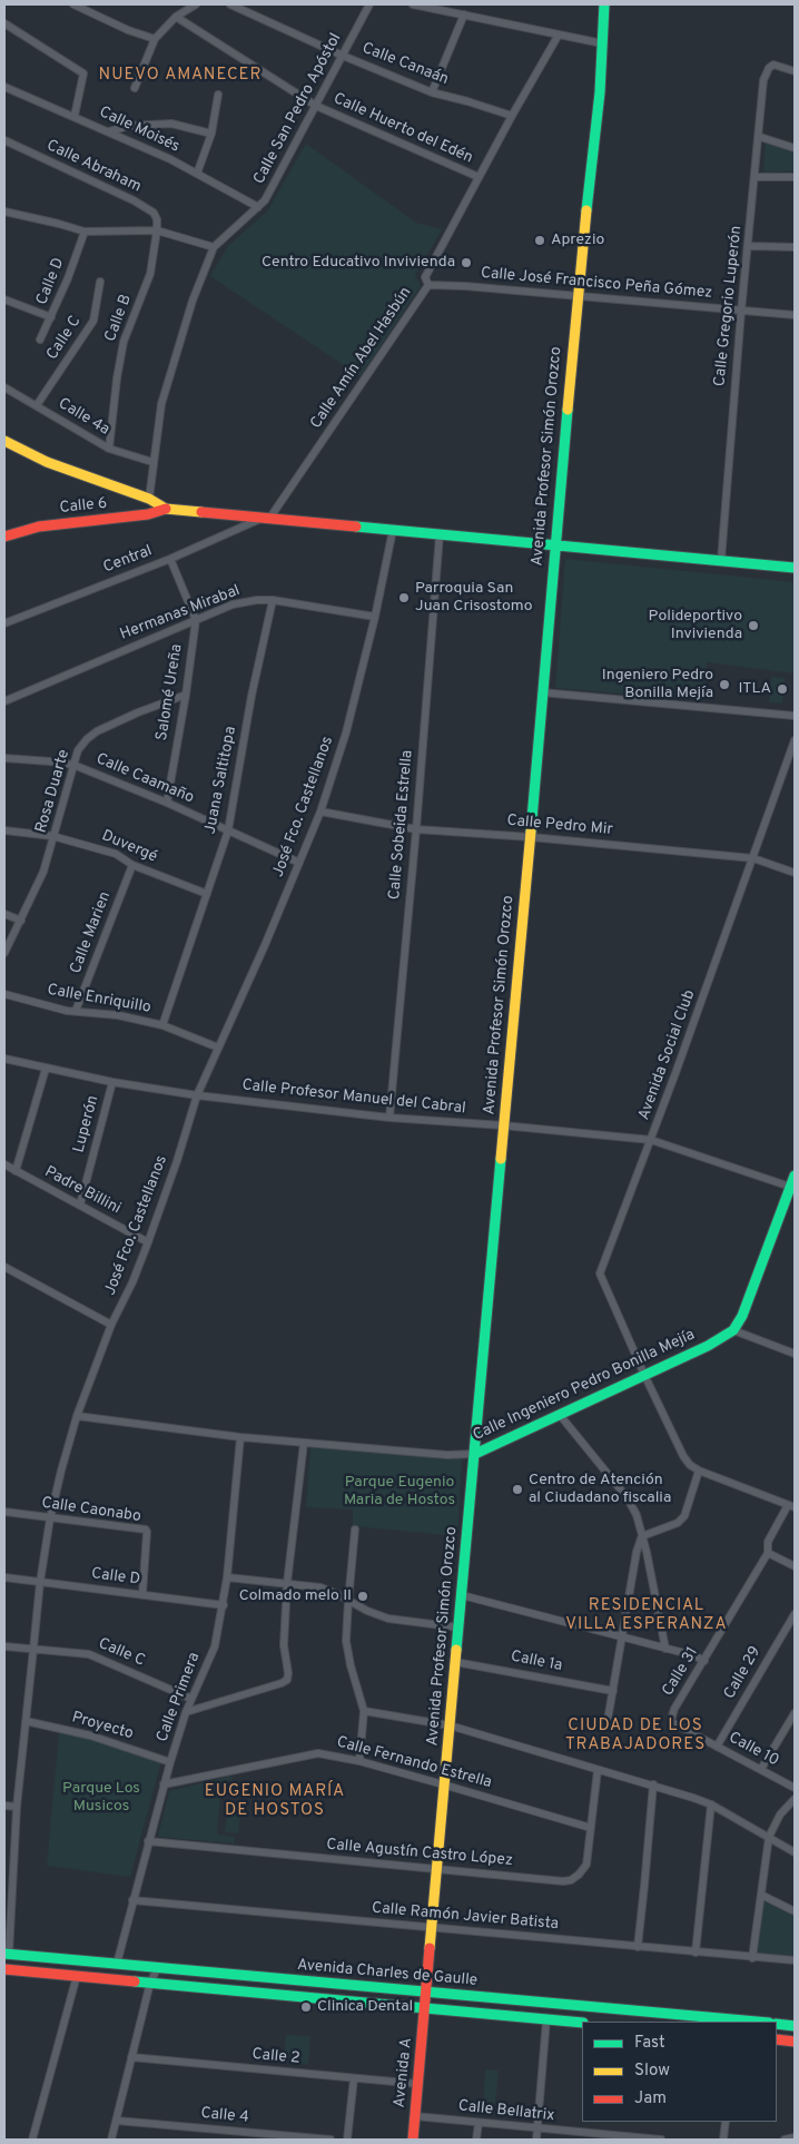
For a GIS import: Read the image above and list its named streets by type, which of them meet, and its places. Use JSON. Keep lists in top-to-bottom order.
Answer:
{
  "streets": {
    "main road": [
      "Avenida Profesor Simón Orozco",
      "Calle 6",
      "Calle Ingeniero Pedro Bonilla Mejía",
      "Avenida Charles de Gaulle",
      "Avenida A"
    ],
    "street": [
      "Calle Canaán",
      "Calle San Pedro Apóstol",
      "Calle Huerto del Edén",
      "Calle Moisés",
      "Calle Abraham",
      "Calle D",
      "Calle José Francisco Peña Gómez",
      "Calle Gregorio Luperón",
      "Calle B",
      "Calle C",
      "Calle Amín Abel Hasbún",
      "Calle 4a",
      "Central",
      "Hermanas Mirabal",
      "Salomé Ureña",
      "Calle Caamaño",
      "Juana Saltitopa",
      "Rosa Duarte",
      "José Fco. Castellanos",
      "Calle Sobeida Estrella",
      "Calle Pedro Mir",
      "Duvergé",
      "Calle Marien",
      "Calle Enriquillo",
      "Avenida Social Club",
      "Calle Profesor Manuel del Cabral",
      "Luperón",
      "Padre Billini",
      "Calle Caonabo",
      "Calle 1a",
      "Calle 31",
      "Calle 29",
      "Calle Primera",
      "Proyecto",
      "Calle 10",
      "Calle Fernando Estrella",
      "Calle Agustín Castro López",
      "Calle Ramón Javier Batista",
      "Calle 2",
      "Calle Bellatrix",
      "Calle 4"
    ]
  },
  "crossings": [
    ["Calle Canaán", "Calle San Pedro Apóstol"],
    ["Calle Canaán", "Calle Amín Abel Hasbún"],
    ["Calle San Pedro Apóstol", "Calle Huerto del Edén"],
    ["Calle San Pedro Apóstol", "Calle Moisés"],
    ["Calle San Pedro Apóstol", "Calle 4a"],
    ["Calle Huerto del Edén", "Calle Amín Abel Hasbún"],
    ["Calle Abraham", "Calle B"],
    ["Calle D", "José Fco. Castellanos"],
    ["Calle D", "Calle Caonabo"],
    ["Calle D", "Calle Primera"],
    ["Calle José Francisco Peña Gómez", "Calle Gregorio Luperón"],
    ["Calle José Francisco Peña Gómez", "Calle Amín Abel Hasbún"],
    ["Calle José Francisco Peña Gómez", "Avenida Profesor Simón Orozco"],
    ["Calle B", "Calle 4a"],
    ["Calle C", "Calle 4a"],
    ["Calle C", "José Fco. Castellanos"],
    ["Calle C", "Calle Primera"],
    ["Calle Amín Abel Hasbún", "Central"],
    ["Avenida Profesor Simón Orozco", "Calle Pedro Mir"],
    ["Avenida Profesor Simón Orozco", "Calle Profesor Manuel del Cabral"],
    ["Avenida Profesor Simón Orozco", "Calle Ingeniero Pedro Bonilla Mejía"],
    ["Avenida Profesor Simón Orozco", "Calle 1a"],
    ["Avenida Profesor Simón Orozco", "Calle Fernando Estrella"],
    ["Avenida Profesor Simón Orozco", "Calle Agustín Castro López"],
    ["Avenida Profesor Simón Orozco", "Calle Ramón Javier Batista"],
    ["Avenida Profesor Simón Orozco", "Avenida Charles de Gaulle"],
    ["Avenida Profesor Simón Orozco", "Avenida A"],
    ["Hermanas Mirabal", "Salomé Ureña"],
    ["Hermanas Mirabal", "Juana Saltitopa"],
    ["Hermanas Mirabal", "José Fco. Castellanos"],
    ["Salomé Ureña", "Calle Caamaño"],
    ["Salomé Ureña", "Rosa Duarte"],
    ["Calle Caamaño", "Juana Saltitopa"],
    ["Calle Caamaño", "Rosa Duarte"],
    ["Calle Caamaño", "José Fco. Castellanos"],
    ["Juana Saltitopa", "Duvergé"],
    ["Juana Saltitopa", "Calle Enriquillo"],
    ["Rosa Duarte", "Duvergé"],
    ["José Fco. Castellanos", "Calle Pedro Mir"],
    ["José Fco. Castellanos", "Calle Enriquillo"],
    ["José Fco. Castellanos", "Calle Profesor Manuel del Cabral"],
    ["José Fco. Castellanos", "Padre Billini"],
    ["José Fco. Castellanos", "Calle Ingeniero Pedro Bonilla Mejía"],
    ["José Fco. Castellanos", "Calle Caonabo"],
    ["José Fco. Castellanos", "Proyecto"],
    ["José Fco. Castellanos", "Avenida Charles de Gaulle"],
    ["Calle Sobeida Estrella", "Calle Pedro Mir"],
    ["Calle Sobeida Estrella", "Calle Profesor Manuel del Cabral"],
    ["Calle Pedro Mir", "Avenida Social Club"],
    ["Duvergé", "Calle Marien"],
    ["Calle Marien", "Calle Enriquillo"],
    ["Avenida Social Club", "Calle Profesor Manuel del Cabral"],
    ["Avenida Social Club", "Calle Ingeniero Pedro Bonilla Mejía"],
    ["Calle Profesor Manuel del Cabral", "Luperón"],
    ["Calle Profesor Manuel del Cabral", "Calle Ingeniero Pedro Bonilla Mejía"],
    ["Luperón", "Padre Billini"],
    ["Calle Ingeniero Pedro Bonilla Mejía", "Calle Primera"],
    ["Calle 31", "Calle 10"],
    ["Calle 29", "Calle 10"],
    ["Calle Primera", "Proyecto"],
    ["Calle Primera", "Calle Fernando Estrella"],
    ["Calle Primera", "Calle Agustín Castro López"],
    ["Calle Primera", "Calle Ramón Javier Batista"],
    ["Calle Primera", "Avenida Charles de Gaulle"],
    ["Calle Fernando Estrella", "Calle Agustín Castro López"],
    ["Avenida Charles de Gaulle", "Avenida A"],
    ["Calle 2", "Avenida A"],
    ["Avenida A", "Calle Bellatrix"]
  ],
  "districts": [
    "NUEVO AMANECER",
    "RESIDENCIAL VILLA ESPERANZA",
    "CIUDAD DE LOS TRABAJADORES",
    "EUGENIO MARÍA DE HOSTOS"
  ],
  "parks": ["Parque Eugenio Maria de Hostos", "Parque Los Musicos"],
  "places": [
    "Aprezio",
    "Centro Educativo Invivienda",
    "Parroquia San Juan Crisostomo",
    "Polideportivo Invivienda",
    "Ingeniero Pedro Bonilla Mejía",
    "ITLA",
    "Centro de Atención al Ciudadano fiscalia",
    "Colmado melo II",
    "Clinica Dental"
  ],
  "legend": ["Fast", "Slow", "Jam"]
}
